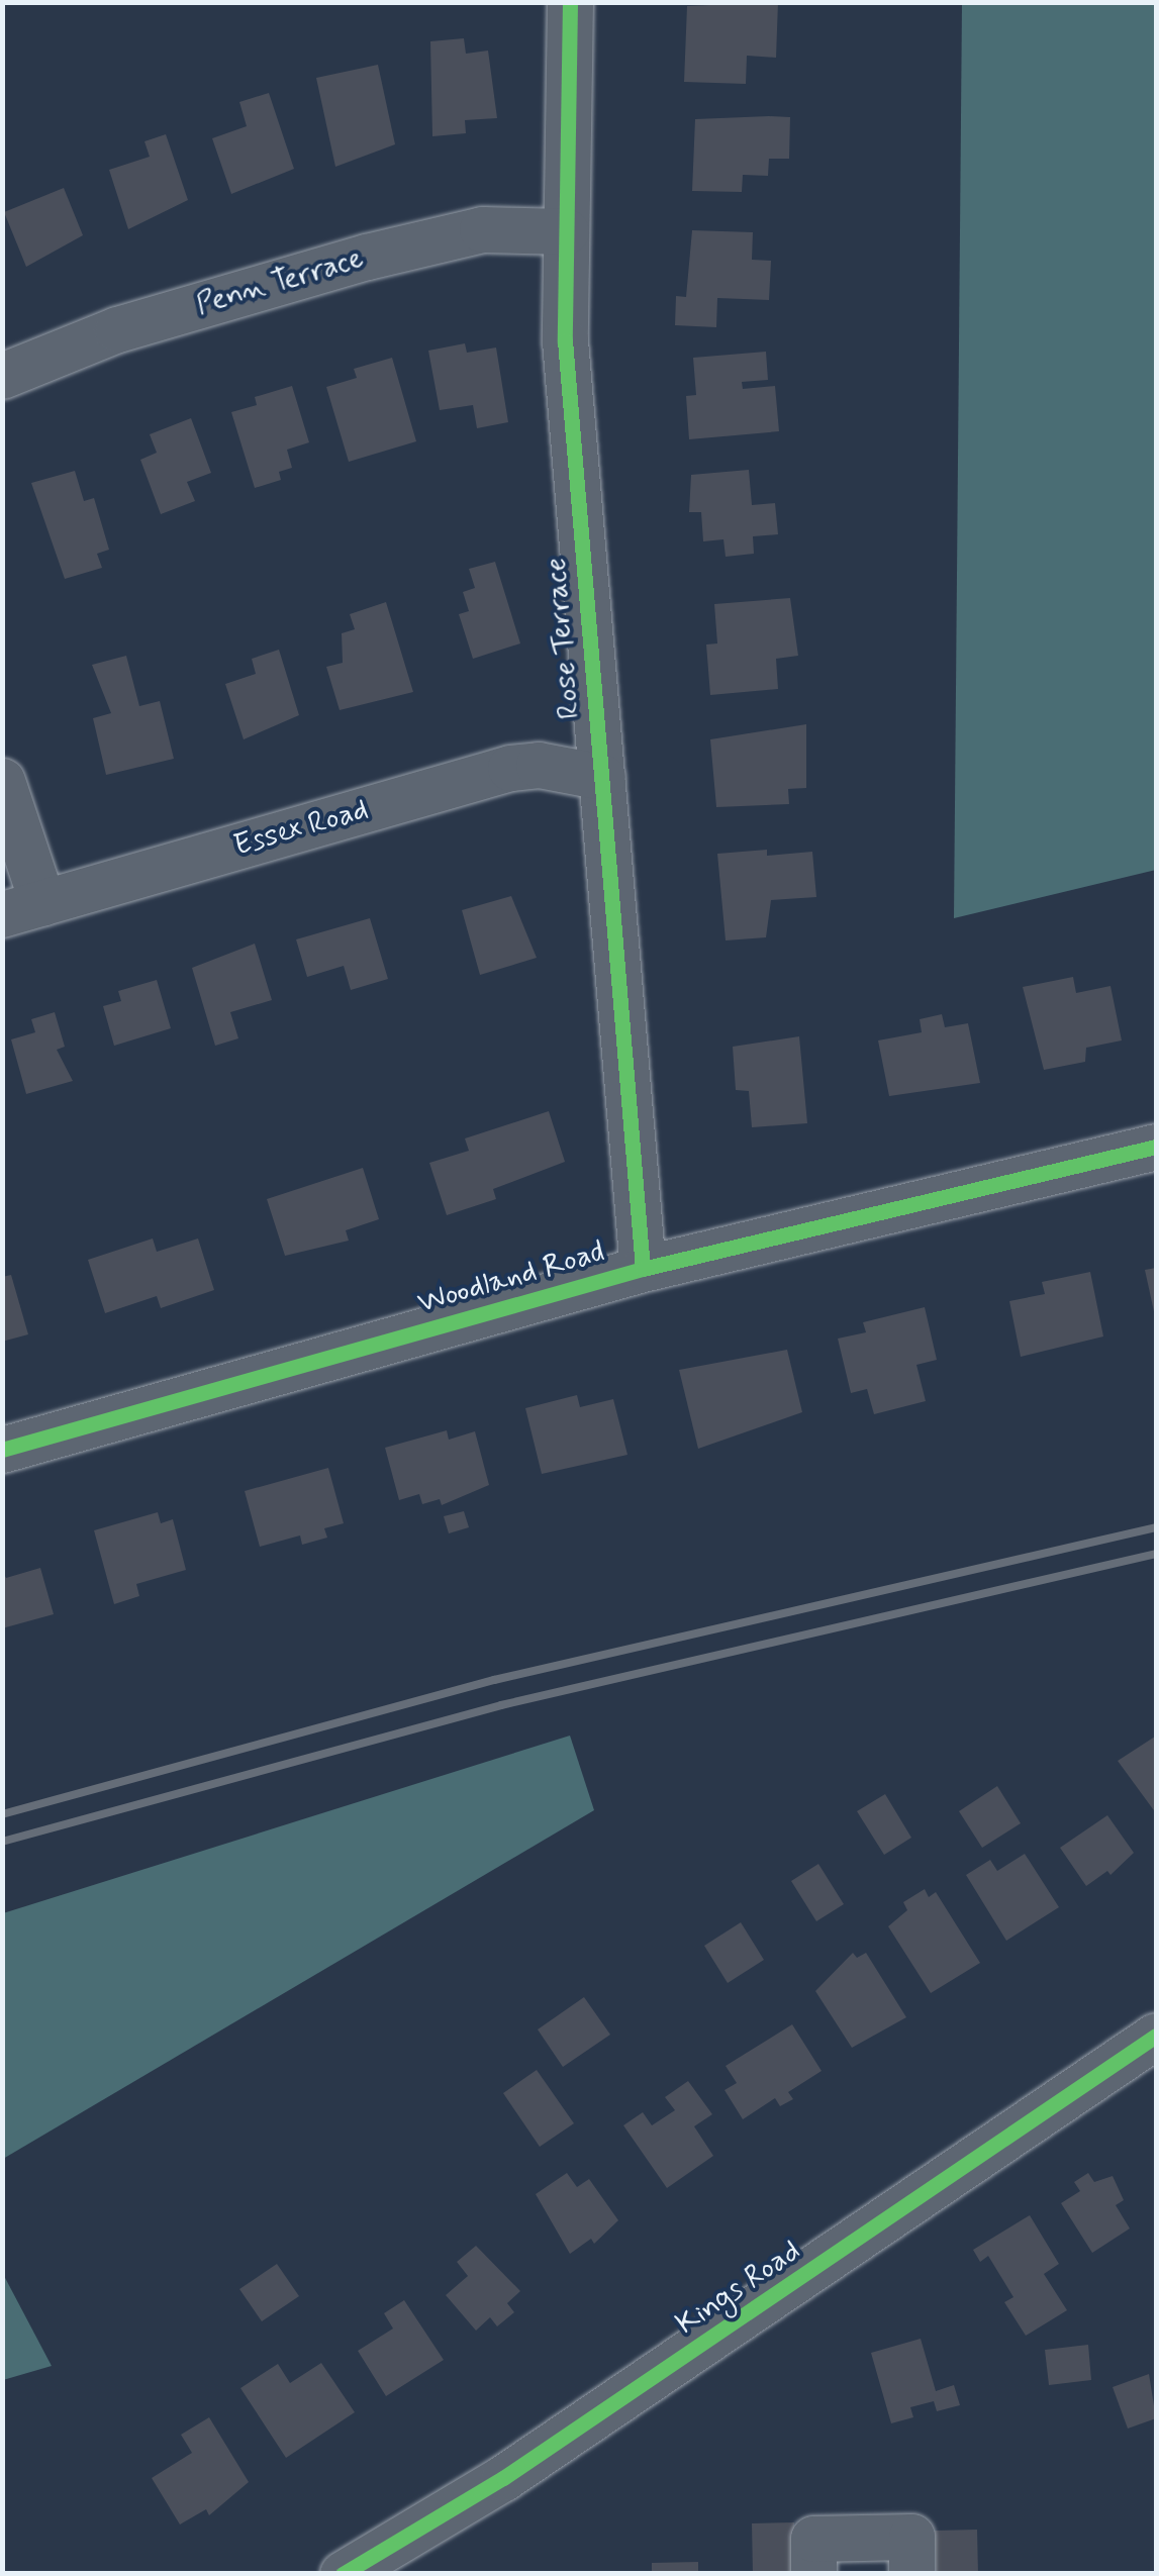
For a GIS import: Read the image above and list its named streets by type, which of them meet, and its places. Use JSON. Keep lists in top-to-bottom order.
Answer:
{
  "streets": {
    "street": [
      "Penn Terrace",
      "Rose Terrace",
      "Essex Road",
      "Woodland Road",
      "Kings Road"
    ]
  },
  "crossings": [
    ["Penn Terrace", "Rose Terrace"],
    ["Rose Terrace", "Essex Road"],
    ["Rose Terrace", "Woodland Road"]
  ]
}
